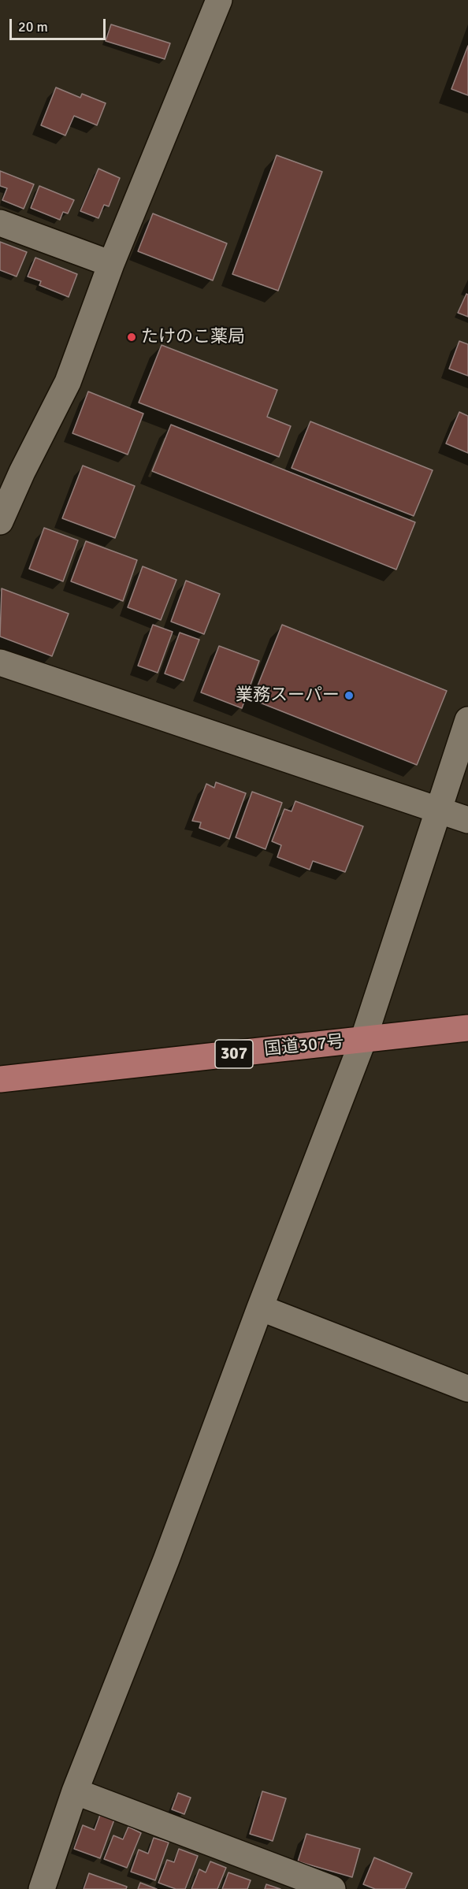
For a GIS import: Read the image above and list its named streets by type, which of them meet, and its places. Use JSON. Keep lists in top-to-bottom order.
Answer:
{
  "streets": {
    "highway": ["国道307号", "307"]
  },
  "places": ["たけのこ薬局", "業務スーパー"],
  "scale_bar": "20 m"
}
